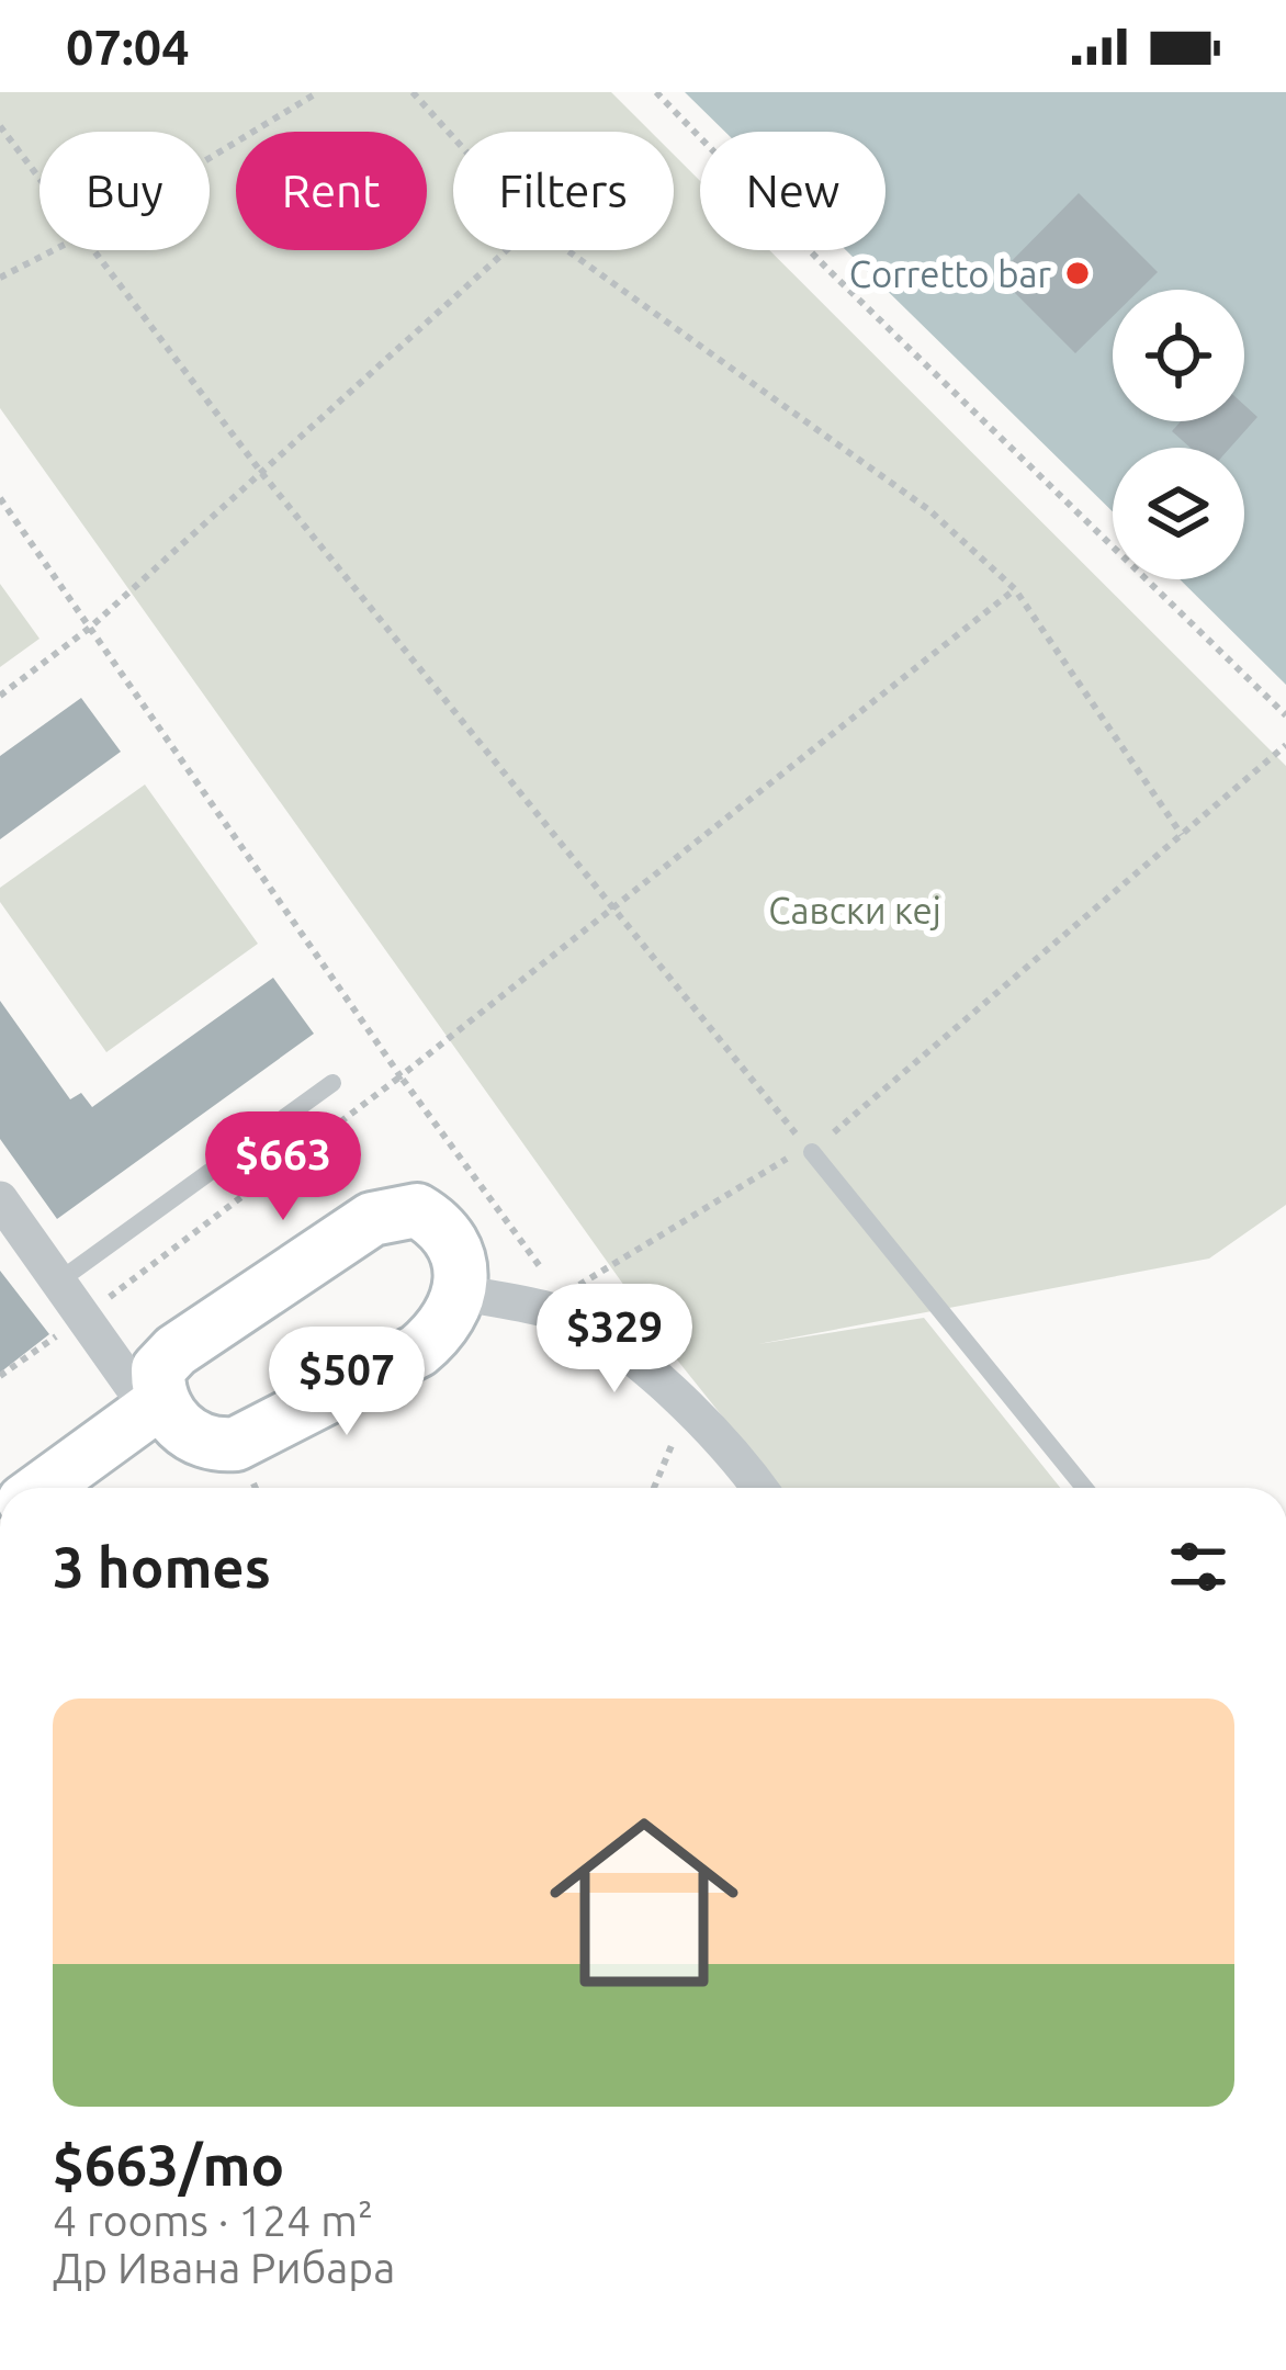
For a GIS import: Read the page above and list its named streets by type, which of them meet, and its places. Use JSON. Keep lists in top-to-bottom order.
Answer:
{
  "parks": ["Савски кеј"],
  "places": ["Corretto bar"],
  "page": {
    "status": "07:04",
    "chip": [
      "Buy",
      "Rent",
      "Filters",
      "New"
    ],
    "price": ["$663", "$329", "$507"],
    "heading": "3 homes",
    "list": [
      {
        "name": "$663/mo",
        "note": "4 rooms · 124 m² · Др Ивана Рибара"
      }
    ]
  }
}
